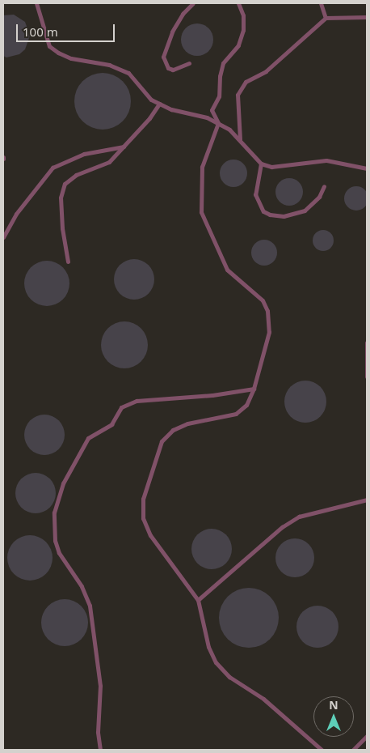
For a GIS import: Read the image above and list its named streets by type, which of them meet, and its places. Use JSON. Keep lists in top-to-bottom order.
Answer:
{
  "scale_bar": "100 m",
  "north": "top"
}
